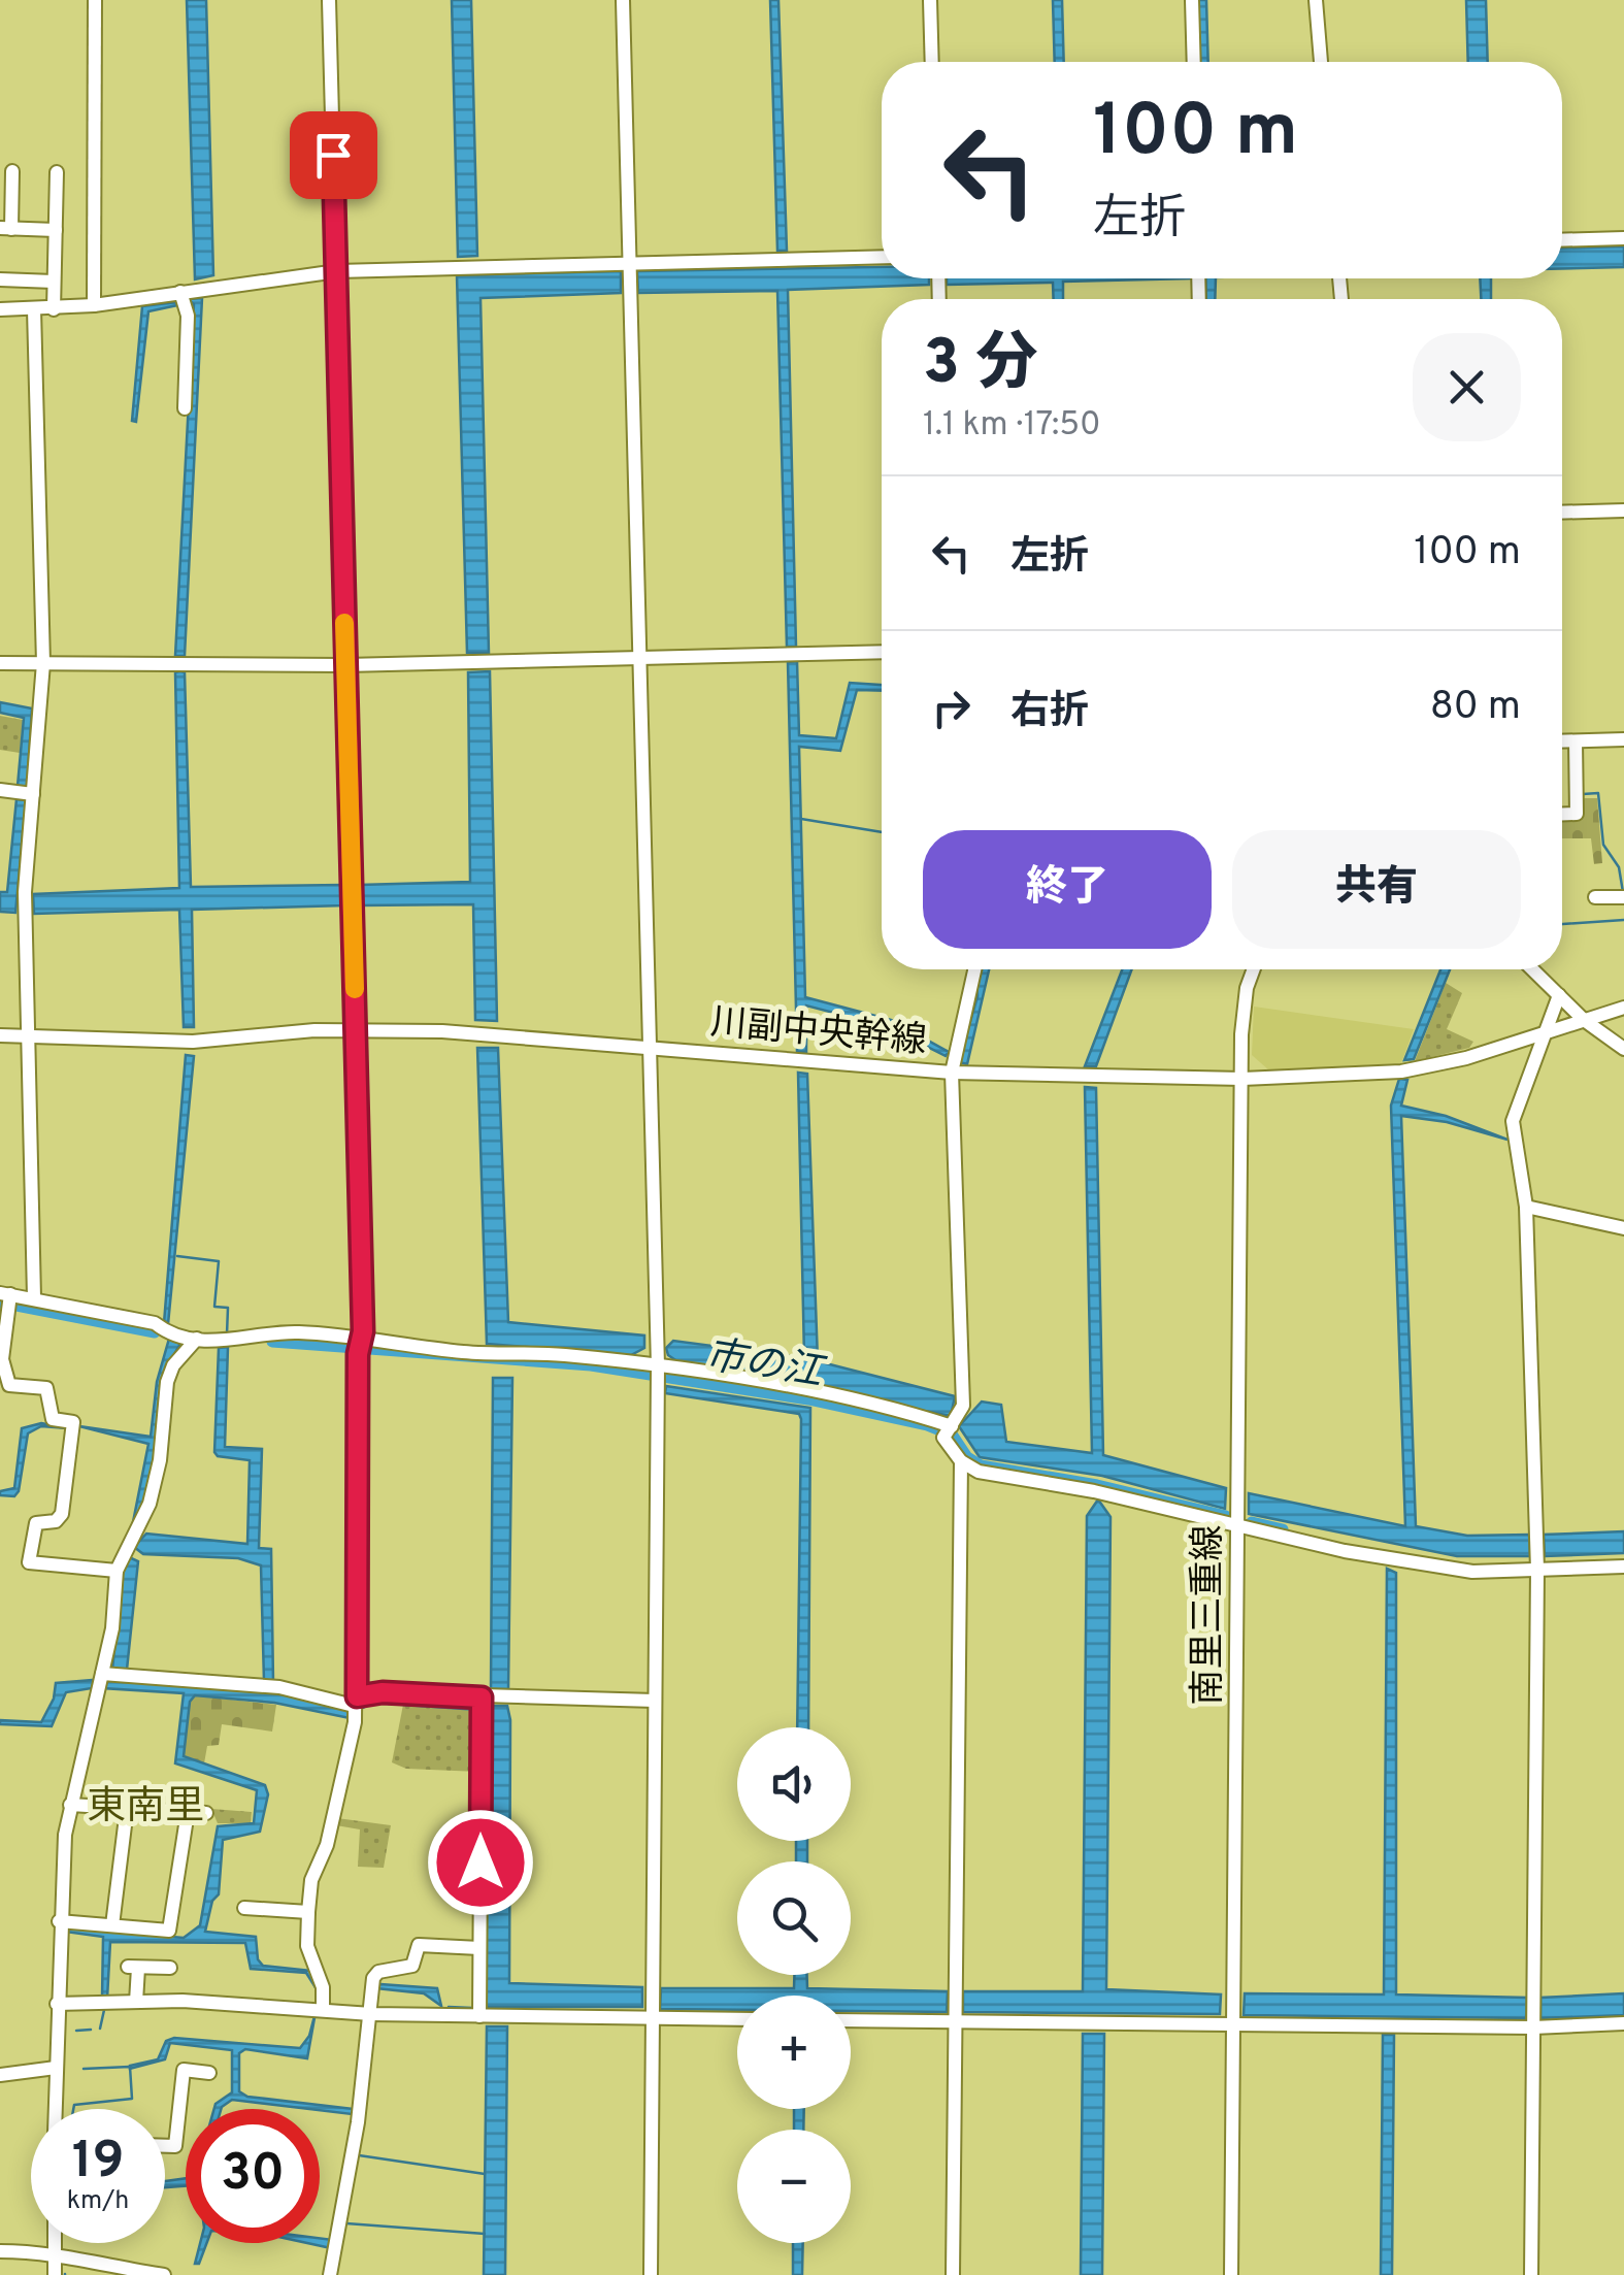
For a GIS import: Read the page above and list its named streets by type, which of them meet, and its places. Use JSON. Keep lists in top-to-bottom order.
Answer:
{
  "streets": {
    "street": ["川副中央幹線", "南里三重線"]
  },
  "crossings": [
    ["川副中央幹線", "南里三重線"]
  ],
  "districts": ["東南里"],
  "water": ["市の江"],
  "page": {
    "turn": ["100 m", "左折"],
    "heading": ["3 分", "1.1 km · 17:50"],
    "list": [
      {
        "name": "左折",
        "value": "100 m"
      },
      {
        "name": "右折",
        "value": "80 m"
      }
    ],
    "buttons": ["終了", "共有"],
    "map_buttons": ["+", "−"],
    "speed": "19 km/h",
    "limit": "30"
  }
}
